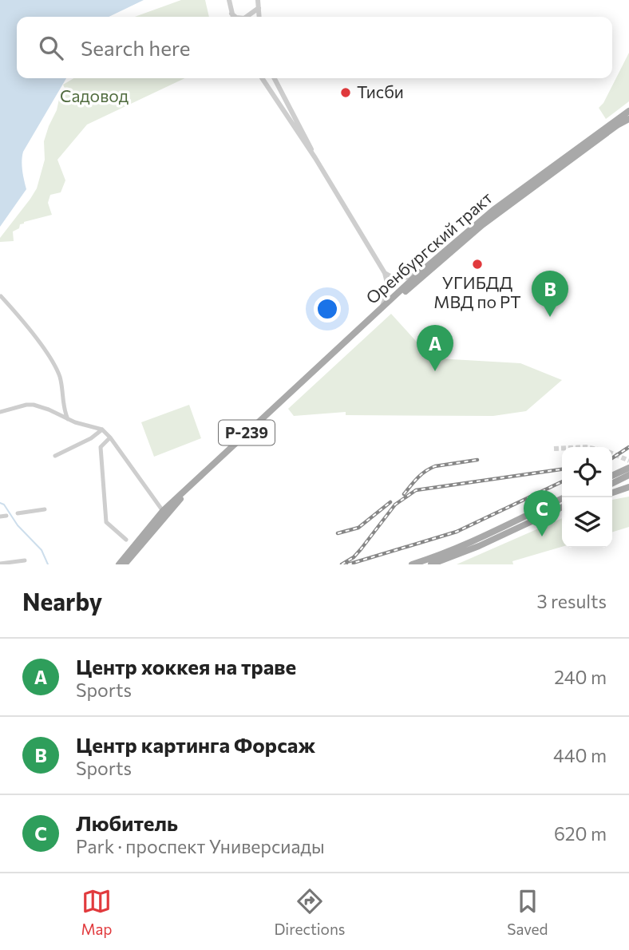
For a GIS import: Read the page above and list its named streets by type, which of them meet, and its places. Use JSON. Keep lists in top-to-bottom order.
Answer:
{
  "streets": {
    "main road": ["Оренбургский тракт", "Р-239"]
  },
  "parks": ["Садовод"],
  "places": ["Тисби", "УГИБДД МВД по РТ"],
  "page": {
    "search": "Search here",
    "pins": ["B", "A", "C"],
    "heading": ["Nearby", "3 results"],
    "list": [
      {
        "mark": "A",
        "name": "Центр хоккея на траве",
        "note": "Sports",
        "value": "240 m"
      },
      {
        "mark": "B",
        "name": "Центр картинга Форсаж",
        "note": "Sports",
        "value": "440 m"
      },
      {
        "mark": "C",
        "name": "Любитель",
        "note": "Park · проспект Универсиады",
        "value": "620 m"
      }
    ],
    "nav": ["Map", "Directions", "Saved"]
  }
}
